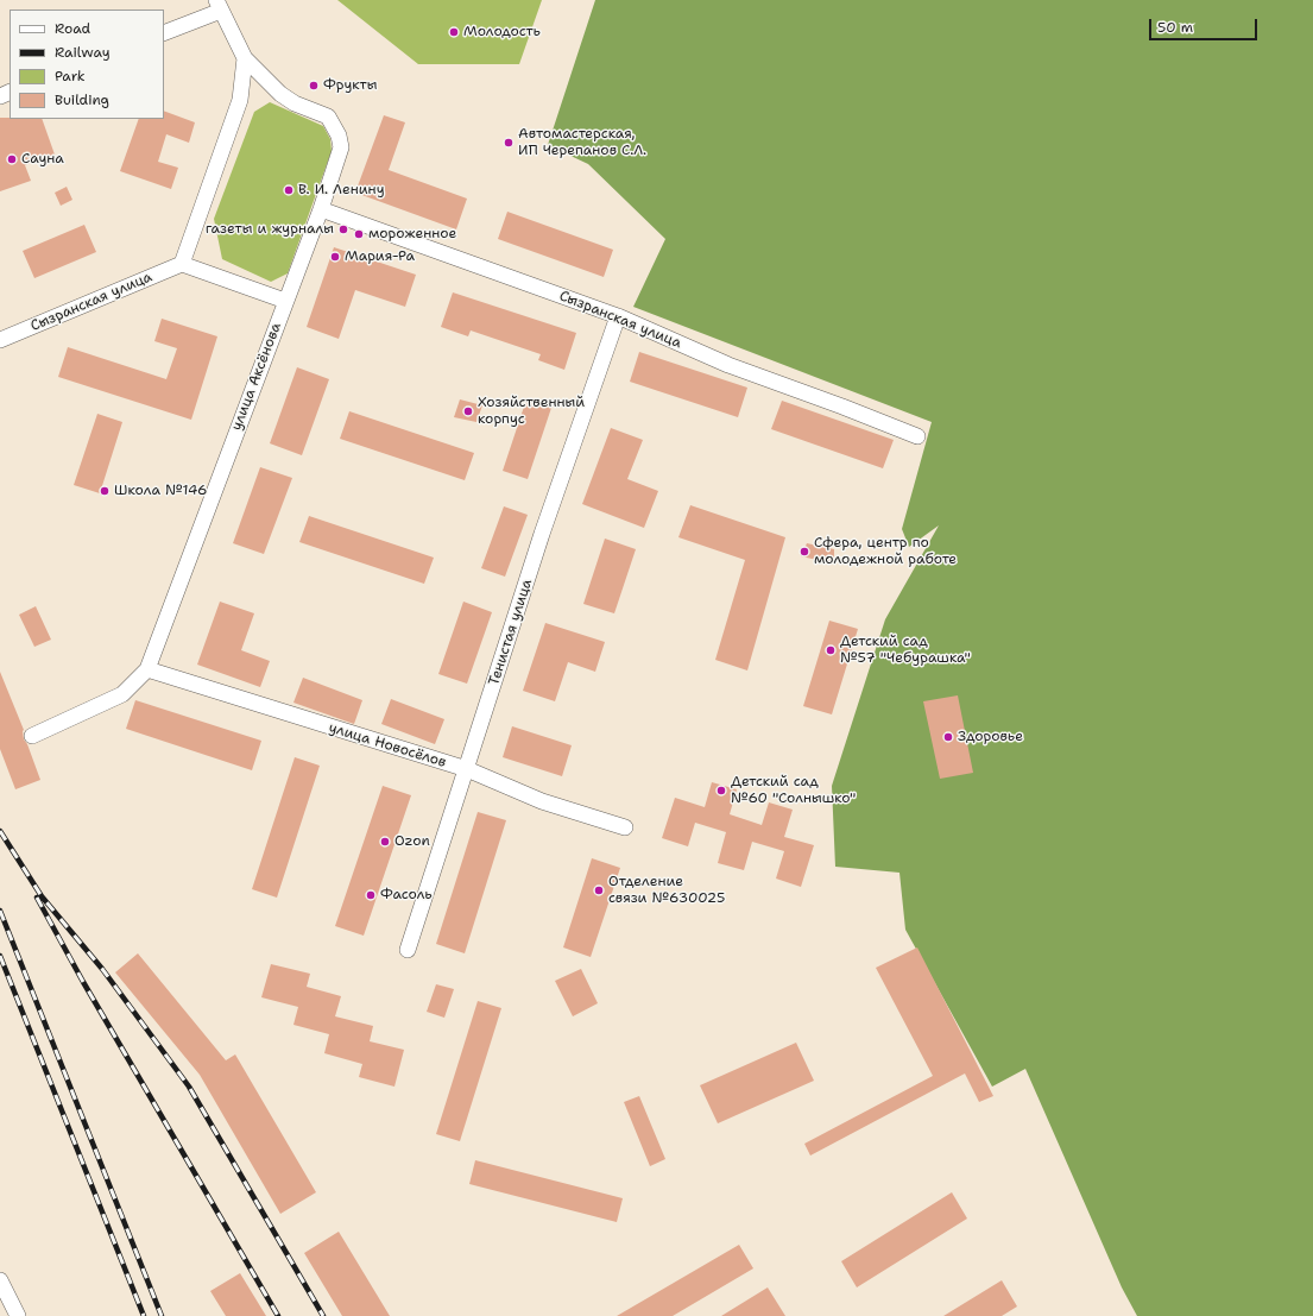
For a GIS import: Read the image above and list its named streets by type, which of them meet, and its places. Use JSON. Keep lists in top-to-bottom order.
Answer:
{
  "streets": {
    "street": [
      "Сызранская улица",
      "улица Аксёнова",
      "Тенистая улица",
      "улица Новосёлов"
    ]
  },
  "crossings": [
    ["Сызранская улица", "улица Аксёнова"],
    ["Сызранская улица", "Тенистая улица"],
    ["улица Аксёнова", "улица Новосёлов"],
    ["Тенистая улица", "улица Новосёлов"]
  ],
  "places": [
    "Молодость",
    "Фрукты",
    "Автомастерская, ИП Черепанов С.Л.",
    "Сауна",
    "В. И. Ленину",
    "газеты и журналы",
    "мороженное",
    "Мария-Ра",
    "Хозяйственный корпус",
    "Школа №146",
    "Сфера, центр по молодежной работе",
    "Детский сад №57 \"Чебурашка\"",
    "Здоровье",
    "Детский сад №60 \"Солнышко\"",
    "Ozon",
    "Отделение связи №630025",
    "Фасоль"
  ],
  "legend": [
    "Road",
    "Railway",
    "Park",
    "Building"
  ],
  "scale_bar": "50 m"
}
